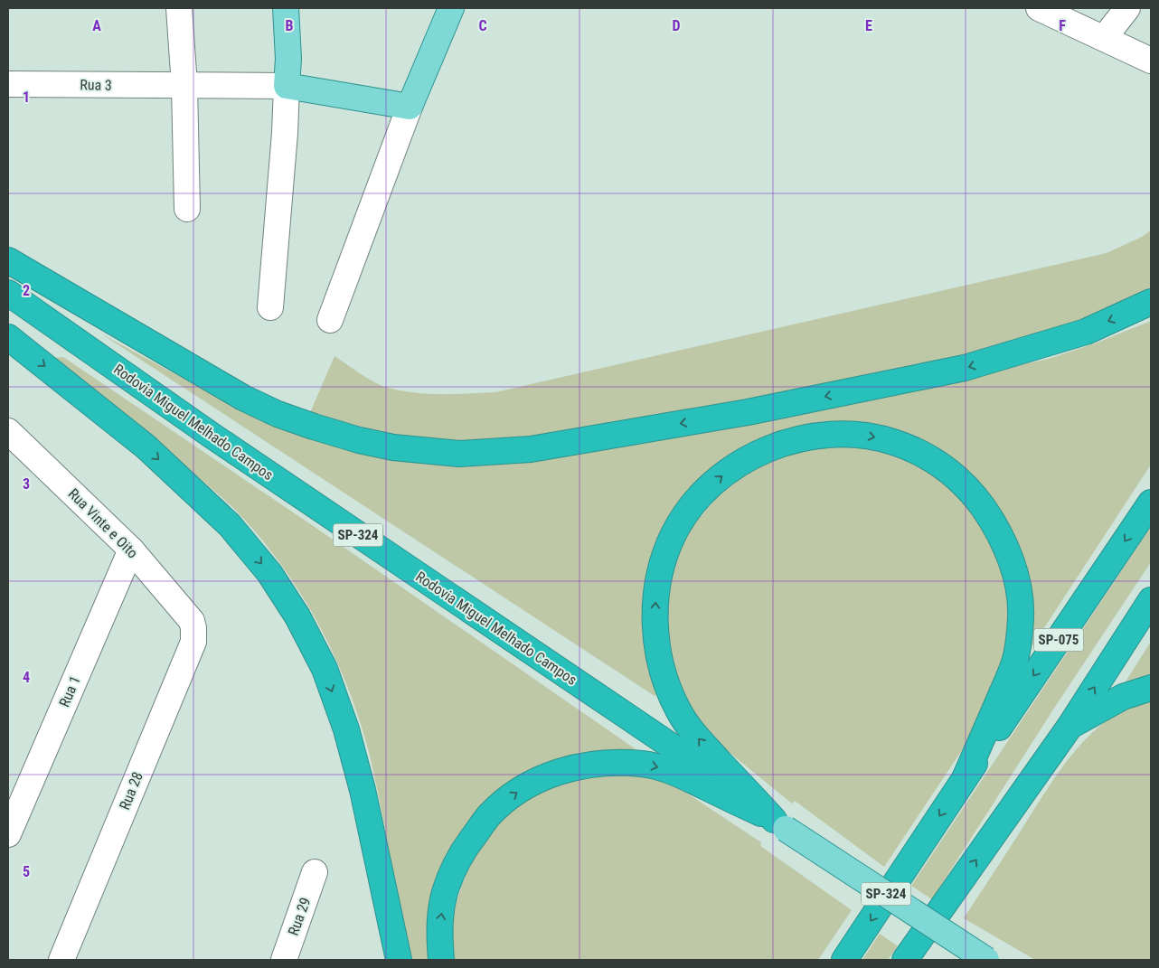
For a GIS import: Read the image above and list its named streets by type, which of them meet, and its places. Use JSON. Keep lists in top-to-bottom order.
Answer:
{
  "streets": {
    "highway": ["Rodovia Miguel Melhado Campos", "SP-324", "SP-075"],
    "street": [
      "Rua 3",
      "Rua Vinte e Oito",
      "Rua 1",
      "Rua 28",
      "Rua 29"
    ]
  },
  "crossings": [
    ["Rua Vinte e Oito", "Rua 1"],
    ["Rua Vinte e Oito", "Rua 28"]
  ],
  "grid": {
    "columns": [
      "A",
      "B",
      "C",
      "D",
      "E",
      "F"
    ],
    "rows": [
      "1",
      "2",
      "3",
      "4",
      "5"
    ]
  }
}
